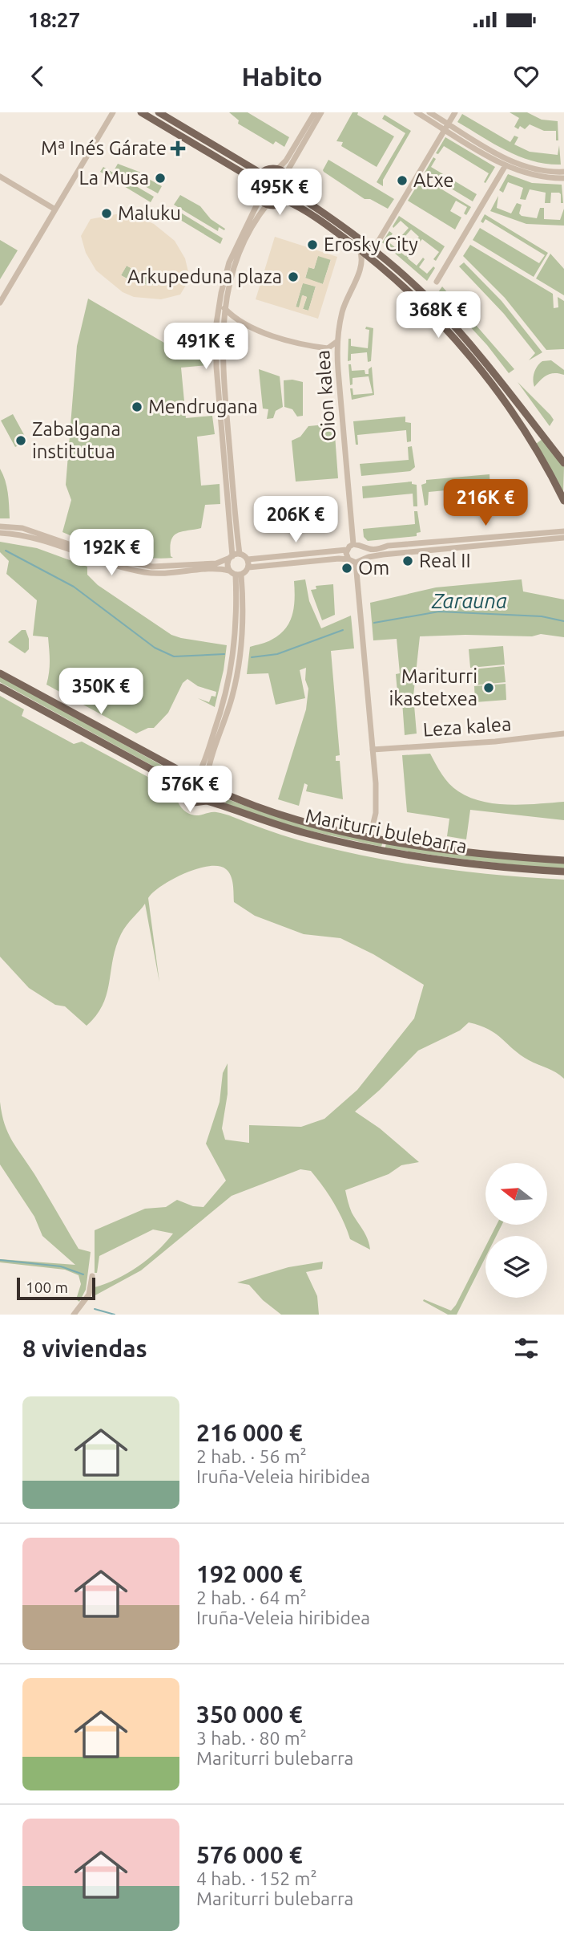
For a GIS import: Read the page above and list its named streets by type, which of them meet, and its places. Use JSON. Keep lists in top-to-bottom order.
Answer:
{
  "streets": {
    "main road": ["Mariturri bulebarra"],
    "street": ["Oion kalea", "Leza kalea"]
  },
  "water": ["Zarauna"],
  "places": {
    "health": ["Mª Inés Gárate"],
    "other": [
      "La Musa",
      "Atxe",
      "Maluku",
      "Erosky City",
      "Arkupeduna plaza",
      "Mendrugana",
      "Zabalgana institutua",
      "Real II",
      "Om",
      "Mariturri ikastetxea"
    ]
  },
  "scale_bar": "100 m",
  "north": "left",
  "page": {
    "status": "18:27",
    "header": "Habito",
    "price": [
      "495K €",
      "368K €",
      "491K €",
      "216K €",
      "206K €",
      "192K €",
      "350K €",
      "576K €"
    ],
    "scale": "100 m",
    "heading": "8 viviendas",
    "list": [
      {
        "name": "216 000 €",
        "note": "2 hab. · 56 m² · Iruña-Veleia hiribidea"
      },
      {
        "name": "192 000 €",
        "note": "2 hab. · 64 m² · Iruña-Veleia hiribidea"
      },
      {
        "name": "350 000 €",
        "note": "3 hab. · 80 m² · Mariturri bulebarra"
      },
      {
        "name": "576 000 €",
        "note": "4 hab. · 152 m² · Mariturri bulebarra"
      }
    ]
  }
}
